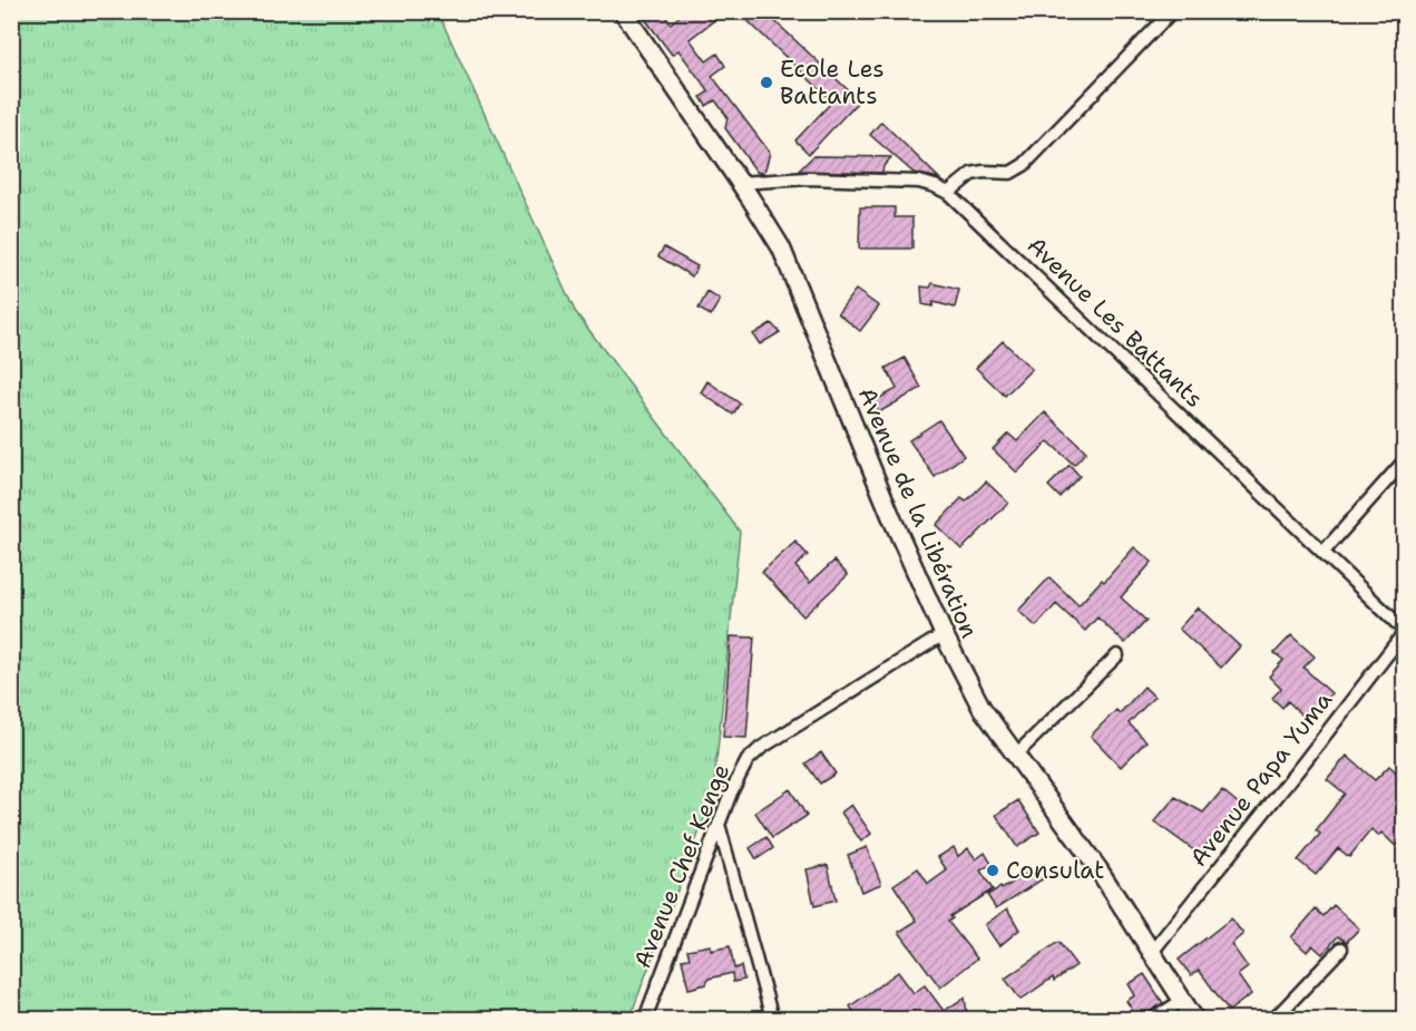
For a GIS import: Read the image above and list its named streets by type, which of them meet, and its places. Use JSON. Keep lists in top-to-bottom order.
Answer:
{
  "streets": {
    "street": [
      "Avenue Les Battants",
      "Avenue de la Libération",
      "Avenue Papa Yuma",
      "Avenue Chef Kenge"
    ]
  },
  "crossings": [
    ["Avenue Les Battants", "Avenue de la Libération"],
    ["Avenue Les Battants", "Avenue Papa Yuma"],
    ["Avenue de la Libération", "Avenue Papa Yuma"],
    ["Avenue de la Libération", "Avenue Chef Kenge"]
  ],
  "places": ["Ecole Les Battants", "Consulat"]
}
